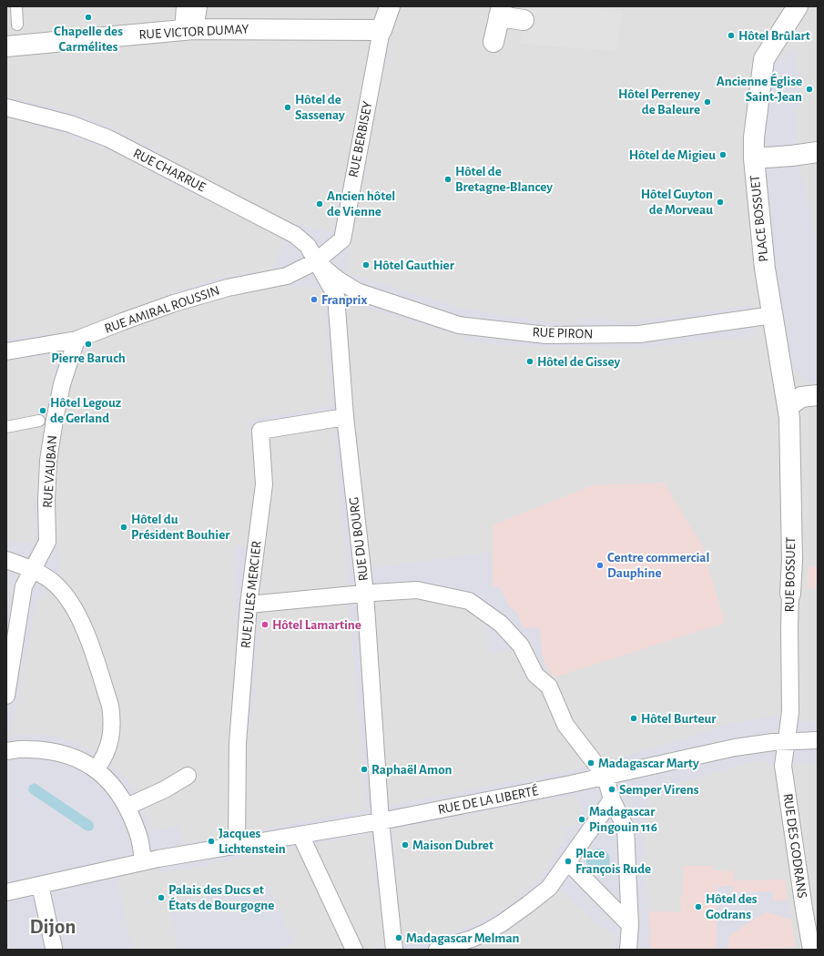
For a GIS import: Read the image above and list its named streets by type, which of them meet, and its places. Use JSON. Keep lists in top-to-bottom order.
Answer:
{
  "streets": {
    "street": [
      "RUE VICTOR DUMAY",
      "RUE BERBISEY",
      "RUE CHARRUE",
      "PLACE BOSSUET",
      "RUE AMIRAL ROUSSIN",
      "RUE PIRON",
      "RUE VAUBAN",
      "RUE DU BOURG",
      "RUE BOSSUET",
      "RUE JULES MERCIER",
      "RUE DE LA LIBERTÉ",
      "RUE DES GODRANS"
    ]
  },
  "crossings": [
    ["RUE VICTOR DUMAY", "RUE BERBISEY"],
    ["RUE BERBISEY", "RUE CHARRUE"],
    ["RUE BERBISEY", "RUE AMIRAL ROUSSIN"],
    ["RUE BERBISEY", "RUE PIRON"],
    ["RUE BERBISEY", "RUE DU BOURG"],
    ["RUE CHARRUE", "RUE AMIRAL ROUSSIN"],
    ["RUE CHARRUE", "RUE PIRON"],
    ["RUE CHARRUE", "RUE DU BOURG"],
    ["PLACE BOSSUET", "RUE PIRON"],
    ["PLACE BOSSUET", "RUE BOSSUET"],
    ["RUE AMIRAL ROUSSIN", "RUE PIRON"],
    ["RUE AMIRAL ROUSSIN", "RUE VAUBAN"],
    ["RUE AMIRAL ROUSSIN", "RUE DU BOURG"],
    ["RUE PIRON", "RUE DU BOURG"],
    ["RUE DU BOURG", "RUE JULES MERCIER"],
    ["RUE DU BOURG", "RUE DE LA LIBERTÉ"],
    ["RUE BOSSUET", "RUE DE LA LIBERTÉ"],
    ["RUE BOSSUET", "RUE DES GODRANS"],
    ["RUE JULES MERCIER", "RUE DE LA LIBERTÉ"],
    ["RUE DE LA LIBERTÉ", "RUE DES GODRANS"]
  ],
  "districts": ["Dijon"],
  "places": [
    "Chapelle des Carmélites",
    "Hôtel Brûlart",
    "Ancienne Église Saint-Jean",
    "Hôtel Perreney de Baleure",
    "Hôtel de Sassenay",
    "Hôtel de Migieu",
    "Hôtel de Bretagne-Blancey",
    "Hôtel Guyton de Morveau",
    "Ancien hôtel de Vienne",
    "Hôtel Gauthier",
    "Franprix",
    "Pierre Baruch",
    "Hôtel de Gissey",
    "Hôtel Legouz de Gerland",
    "Hôtel du Président Bouhier",
    "Centre commercial Dauphine",
    "Hôtel Lamartine",
    "Hôtel Burteur",
    "Madagascar Marty",
    "Raphaël Amon",
    "Semper Virens",
    "Madagascar Pingouin 116",
    "Jacques Lichtenstein",
    "Maison Dubret",
    "Place François Rude",
    "Palais des Ducs et États de Bourgogne",
    "Hôtel des Godrans",
    "Madagascar Melman"
  ]
}
